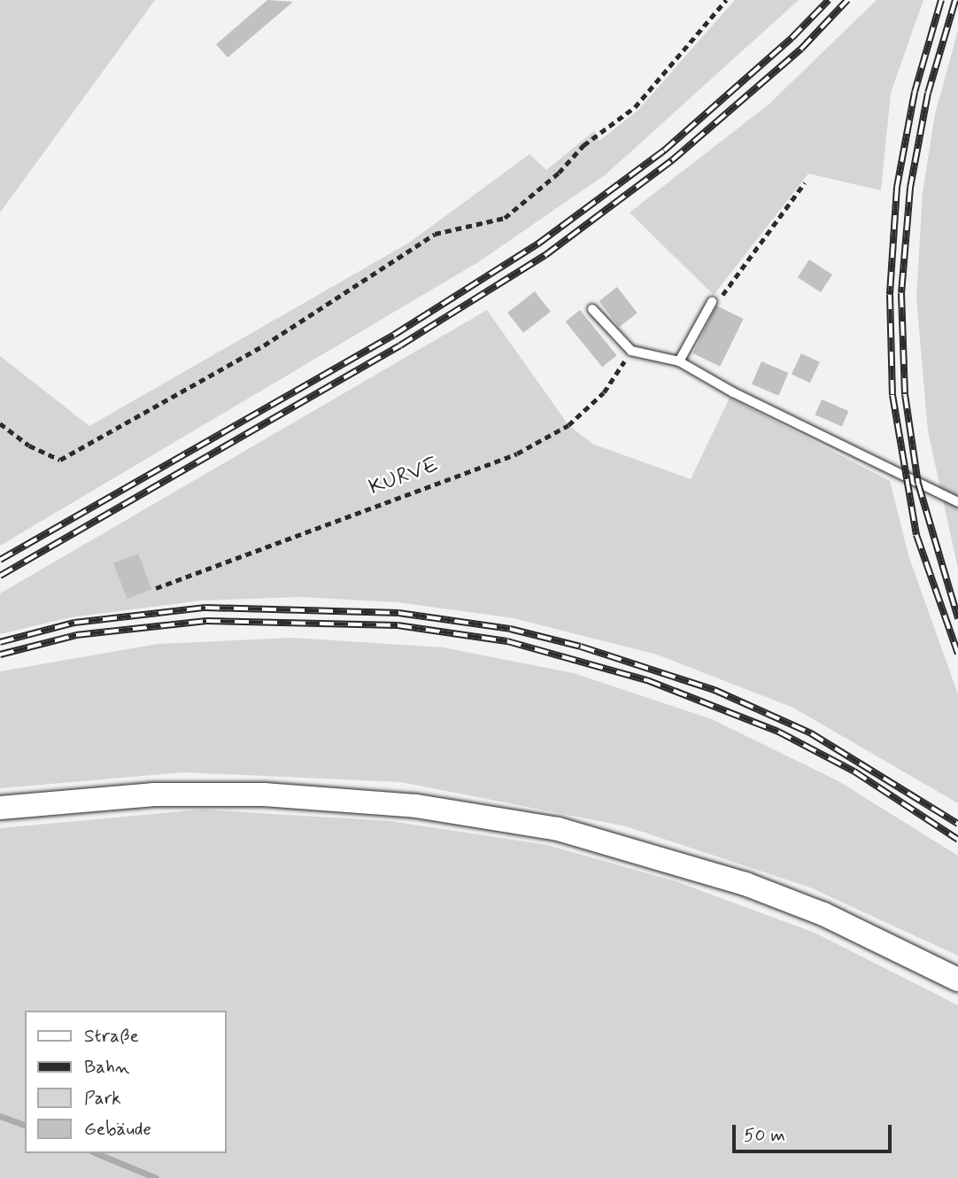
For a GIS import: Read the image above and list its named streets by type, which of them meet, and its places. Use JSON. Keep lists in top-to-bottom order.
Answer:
{
  "streets": {
    "path": ["KURVE"]
  },
  "legend": [
    "Straße",
    "Bahn",
    "Park",
    "Gebäude"
  ],
  "scale_bar": "50 m"
}
